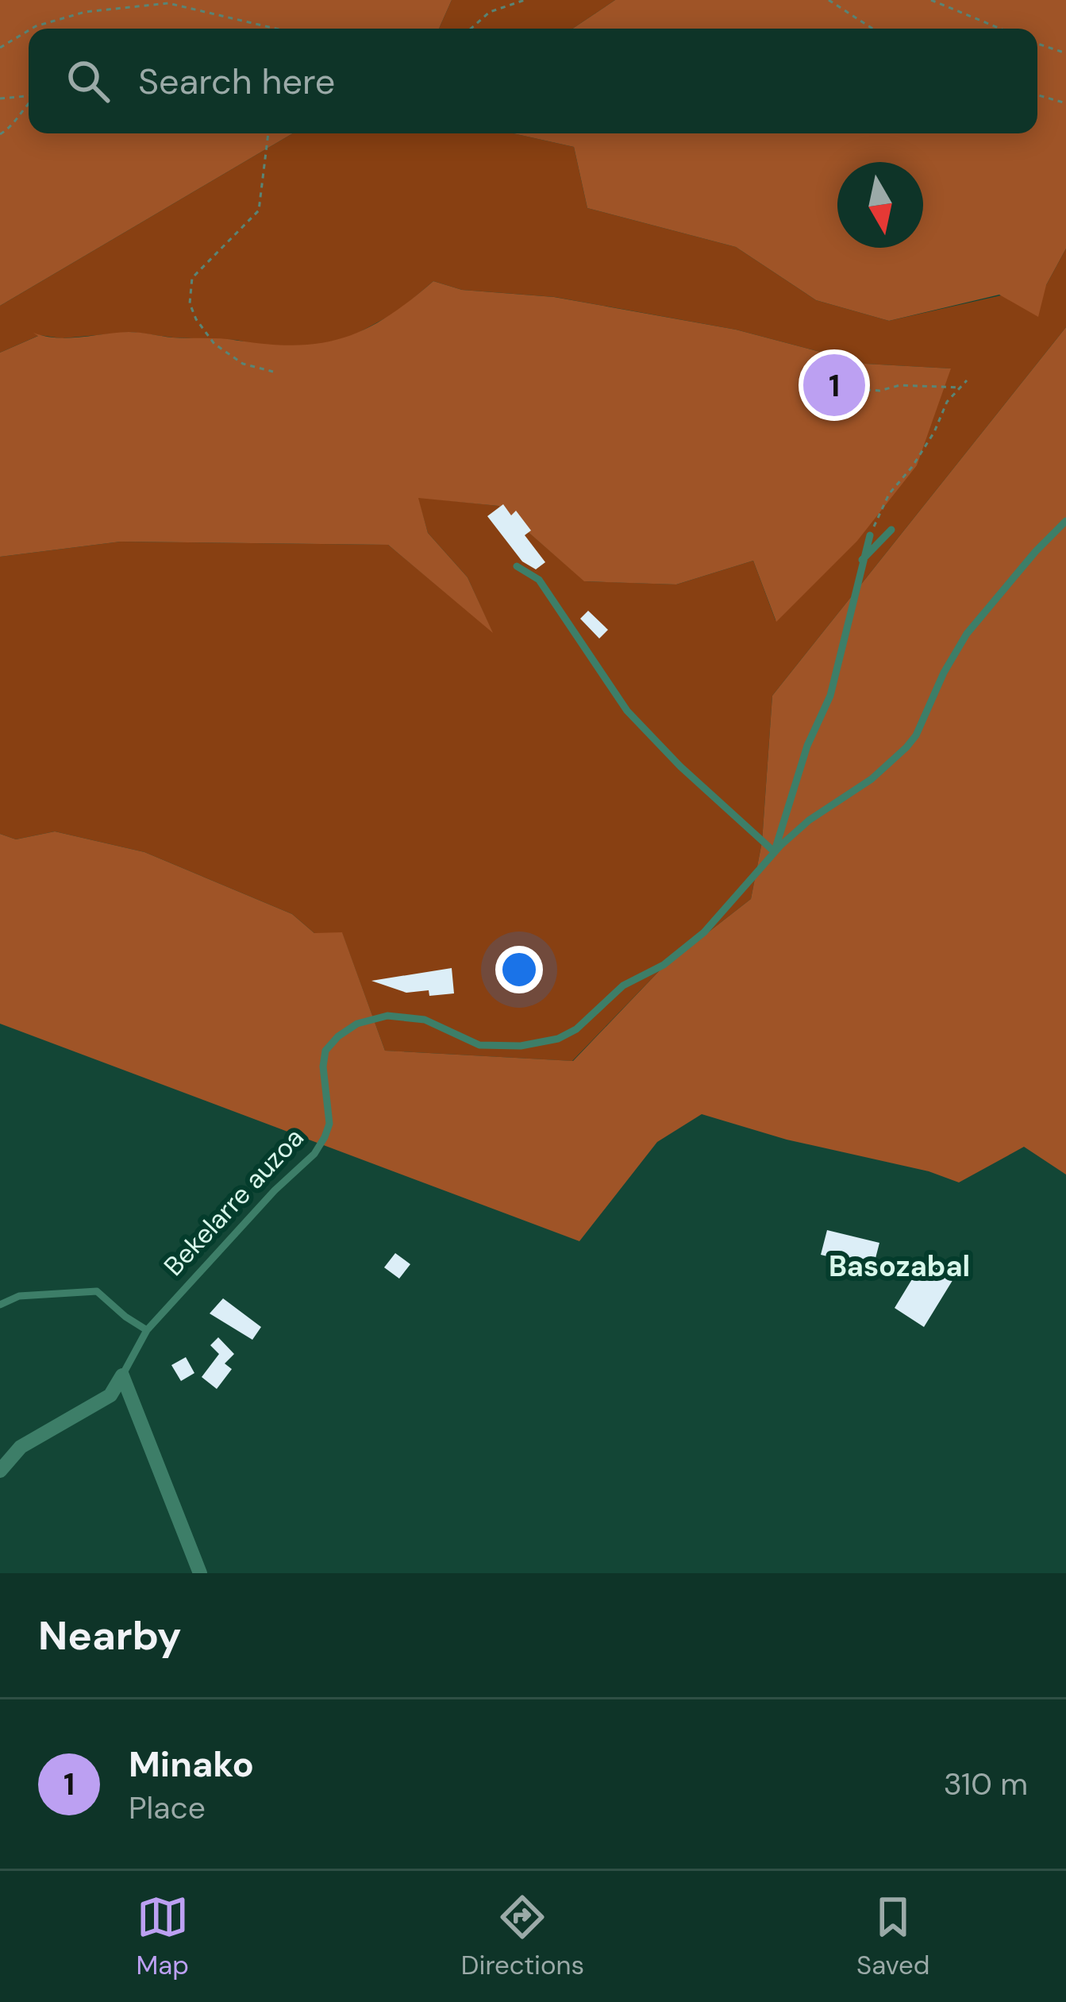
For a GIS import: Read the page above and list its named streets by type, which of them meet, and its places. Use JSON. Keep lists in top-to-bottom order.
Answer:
{
  "streets": {
    "street": ["Bekelarre auzoa"]
  },
  "districts": ["Basozabal"],
  "north": "bottom",
  "page": {
    "search": "Search here",
    "pins": "1",
    "heading": "Nearby",
    "list": [
      {
        "mark": "1",
        "name": "Minako",
        "note": "Place",
        "value": "310 m"
      }
    ],
    "nav": ["Map", "Directions", "Saved"]
  }
}
